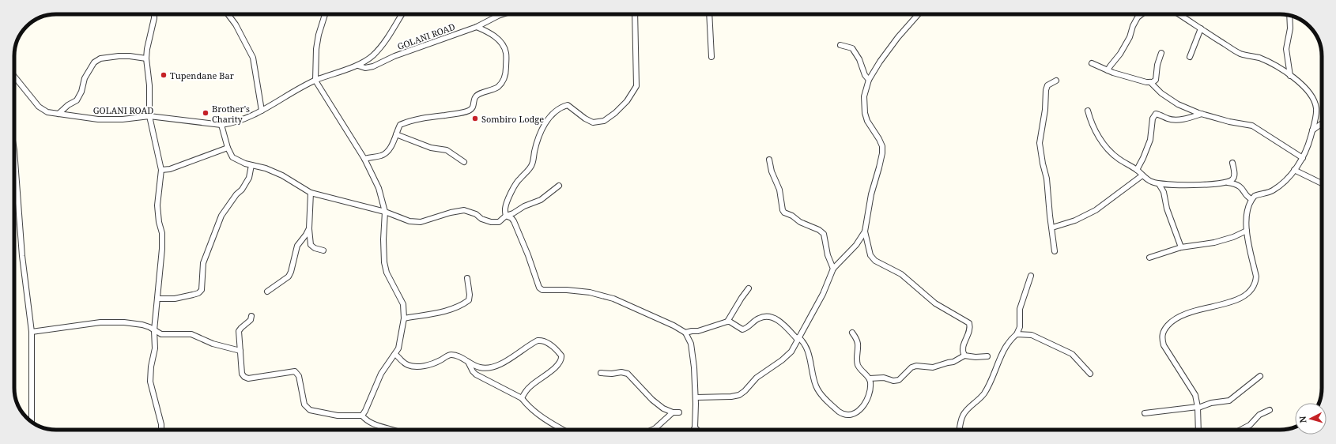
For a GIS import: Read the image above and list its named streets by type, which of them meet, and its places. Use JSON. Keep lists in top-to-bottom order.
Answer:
{
  "streets": {
    "street": ["GOLANI ROAD"]
  },
  "places": ["Tupendane Bar", "Brother's Charity", "Sombiro Lodge"],
  "north": "left"
}
